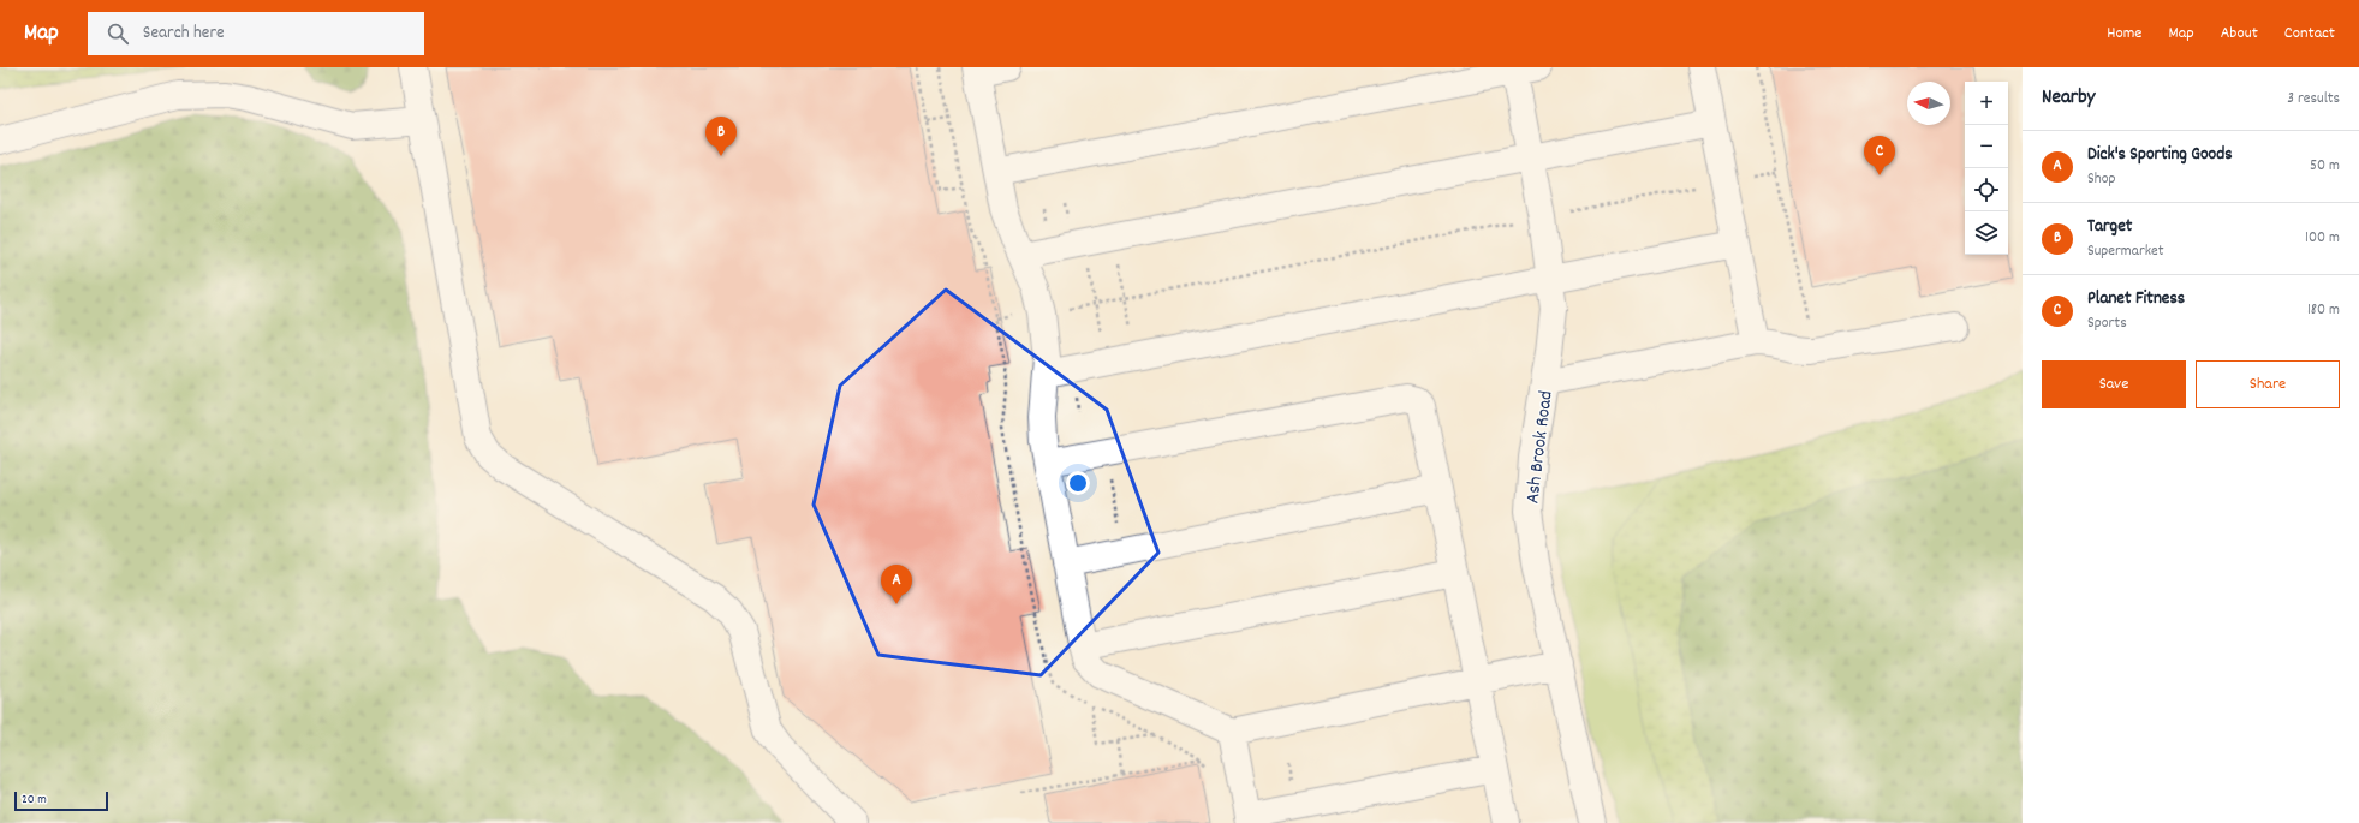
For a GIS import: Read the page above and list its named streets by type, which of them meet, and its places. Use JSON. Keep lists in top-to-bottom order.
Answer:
{
  "streets": {
    "street": ["Ash Brook Road"]
  },
  "scale_bar": "20 m",
  "north": "left",
  "page": {
    "header": "Map",
    "search": "Search here",
    "nav": [
      "Home",
      "Map",
      "About",
      "Contact"
    ],
    "heading": ["Nearby", "3 results"],
    "map_buttons": ["+", "−"],
    "pins": ["B", "C", "A"],
    "list": [
      {
        "mark": "A",
        "name": "Dick's Sporting Goods",
        "note": "Shop",
        "value": "50 m"
      },
      {
        "mark": "B",
        "name": "Target",
        "note": "Supermarket",
        "value": "100 m"
      },
      {
        "mark": "C",
        "name": "Planet Fitness",
        "note": "Sports",
        "value": "180 m"
      }
    ],
    "buttons": ["Save", "Share"],
    "scale": "20 m"
  }
}
